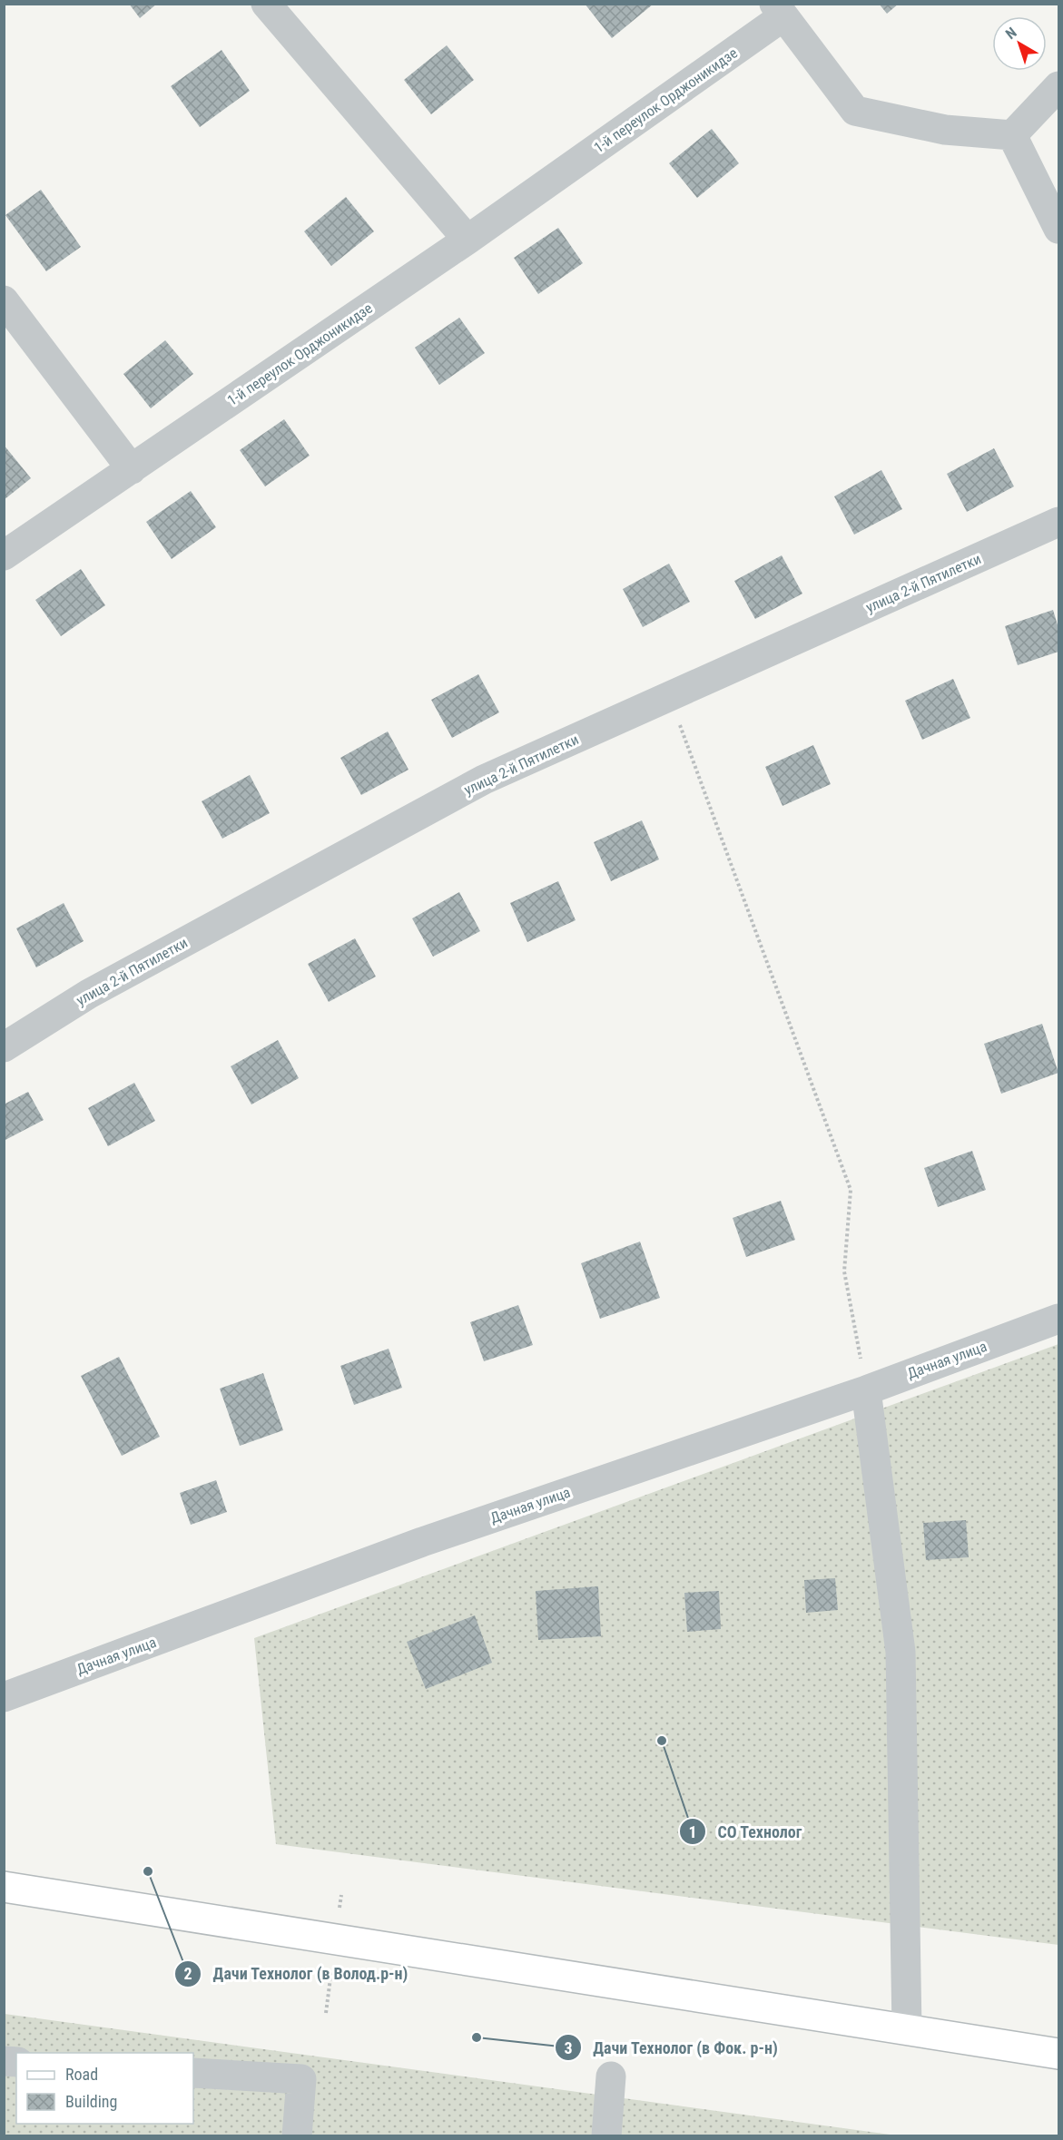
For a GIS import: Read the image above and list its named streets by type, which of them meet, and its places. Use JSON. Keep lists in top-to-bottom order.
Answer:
{
  "streets": {
    "street": ["1-й переулок Орджоникидзе", "улица 2-й Пятилетки", "Дачная улица"]
  },
  "places": ["СО Технолог", "Дачи Технолог (в Волод.р-н)", "Дачи Технолог (в Фок. р-н)"],
  "legend": ["Road", "Building"],
  "north": "top left"
}
